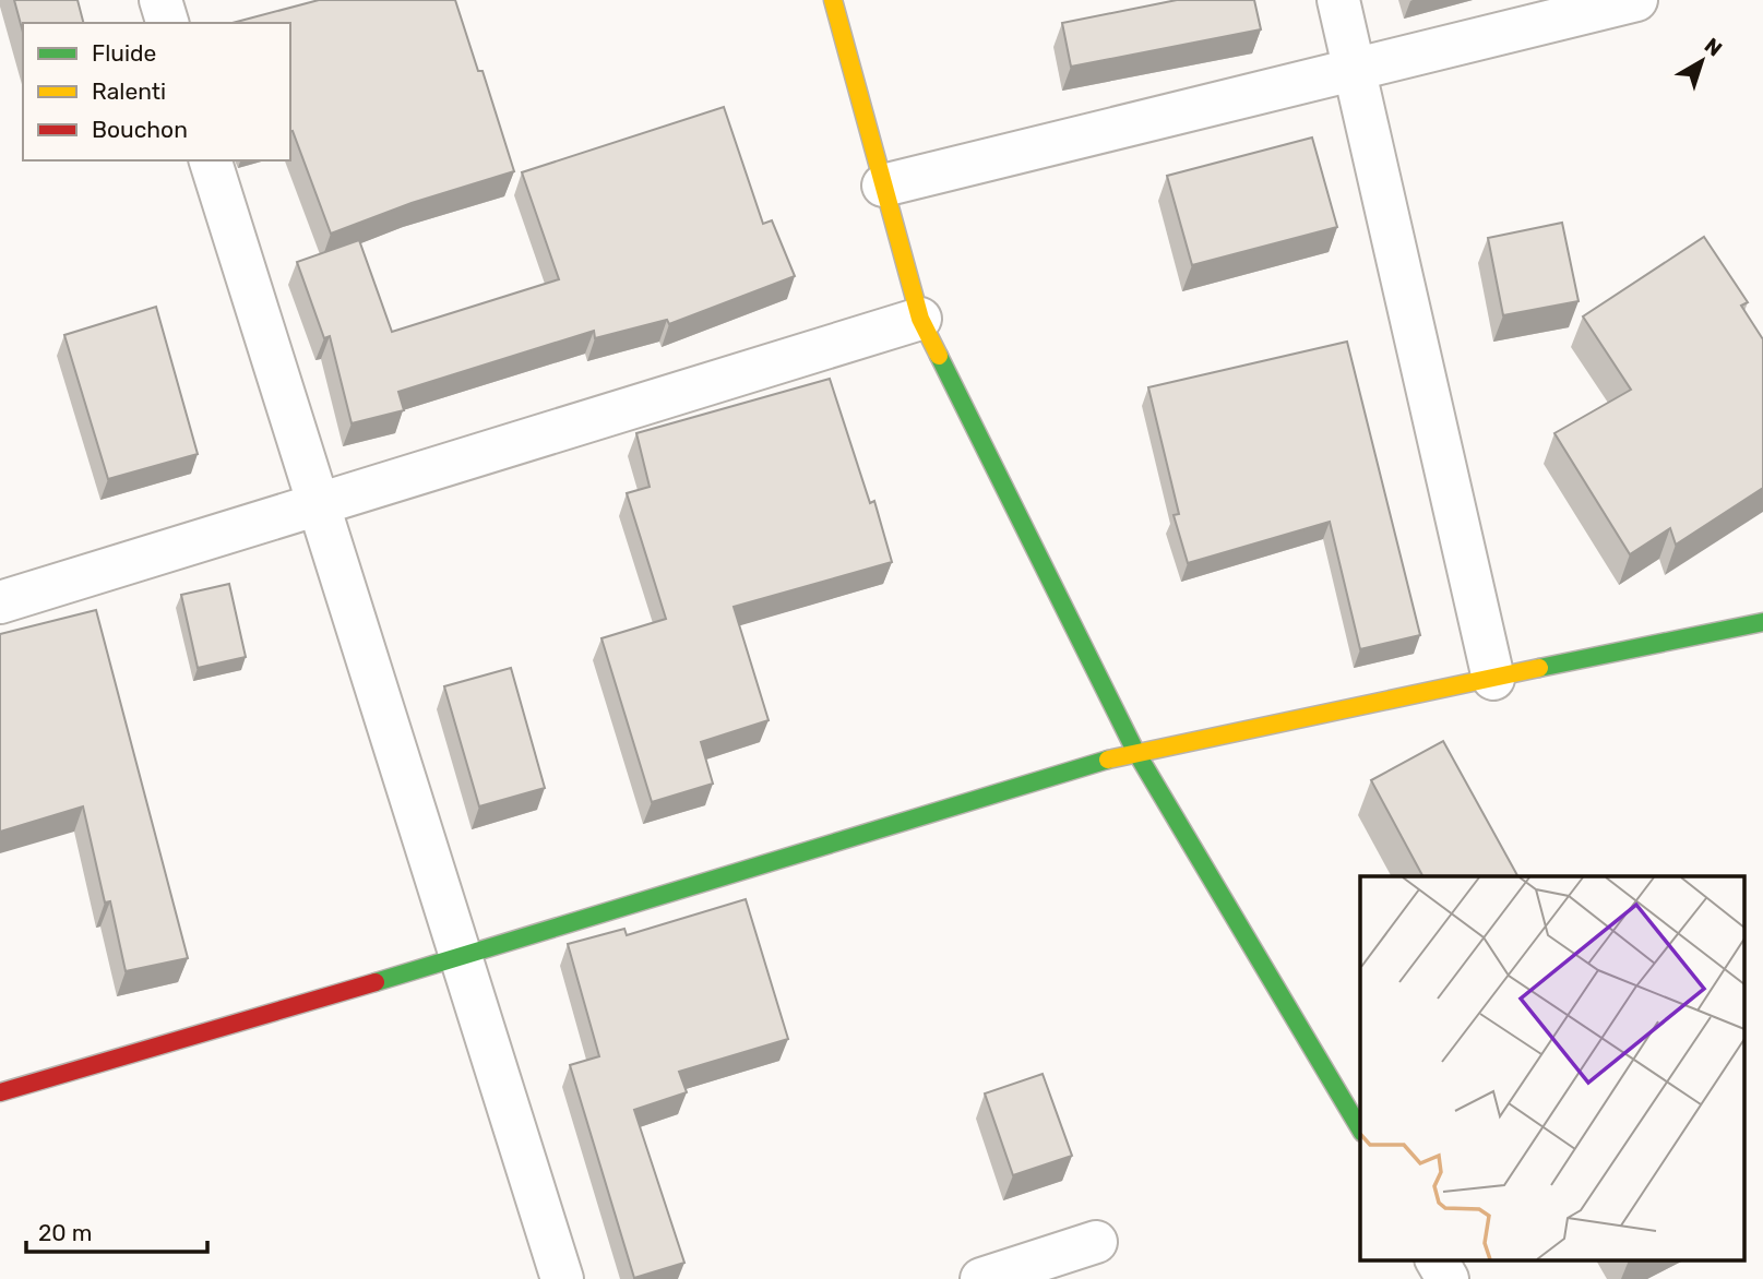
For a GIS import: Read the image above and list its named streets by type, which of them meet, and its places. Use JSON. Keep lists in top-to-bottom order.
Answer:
{
  "legend": ["Fluide", "Ralenti", "Bouchon"],
  "scale_bar": "20 m",
  "north": "top right"
}
